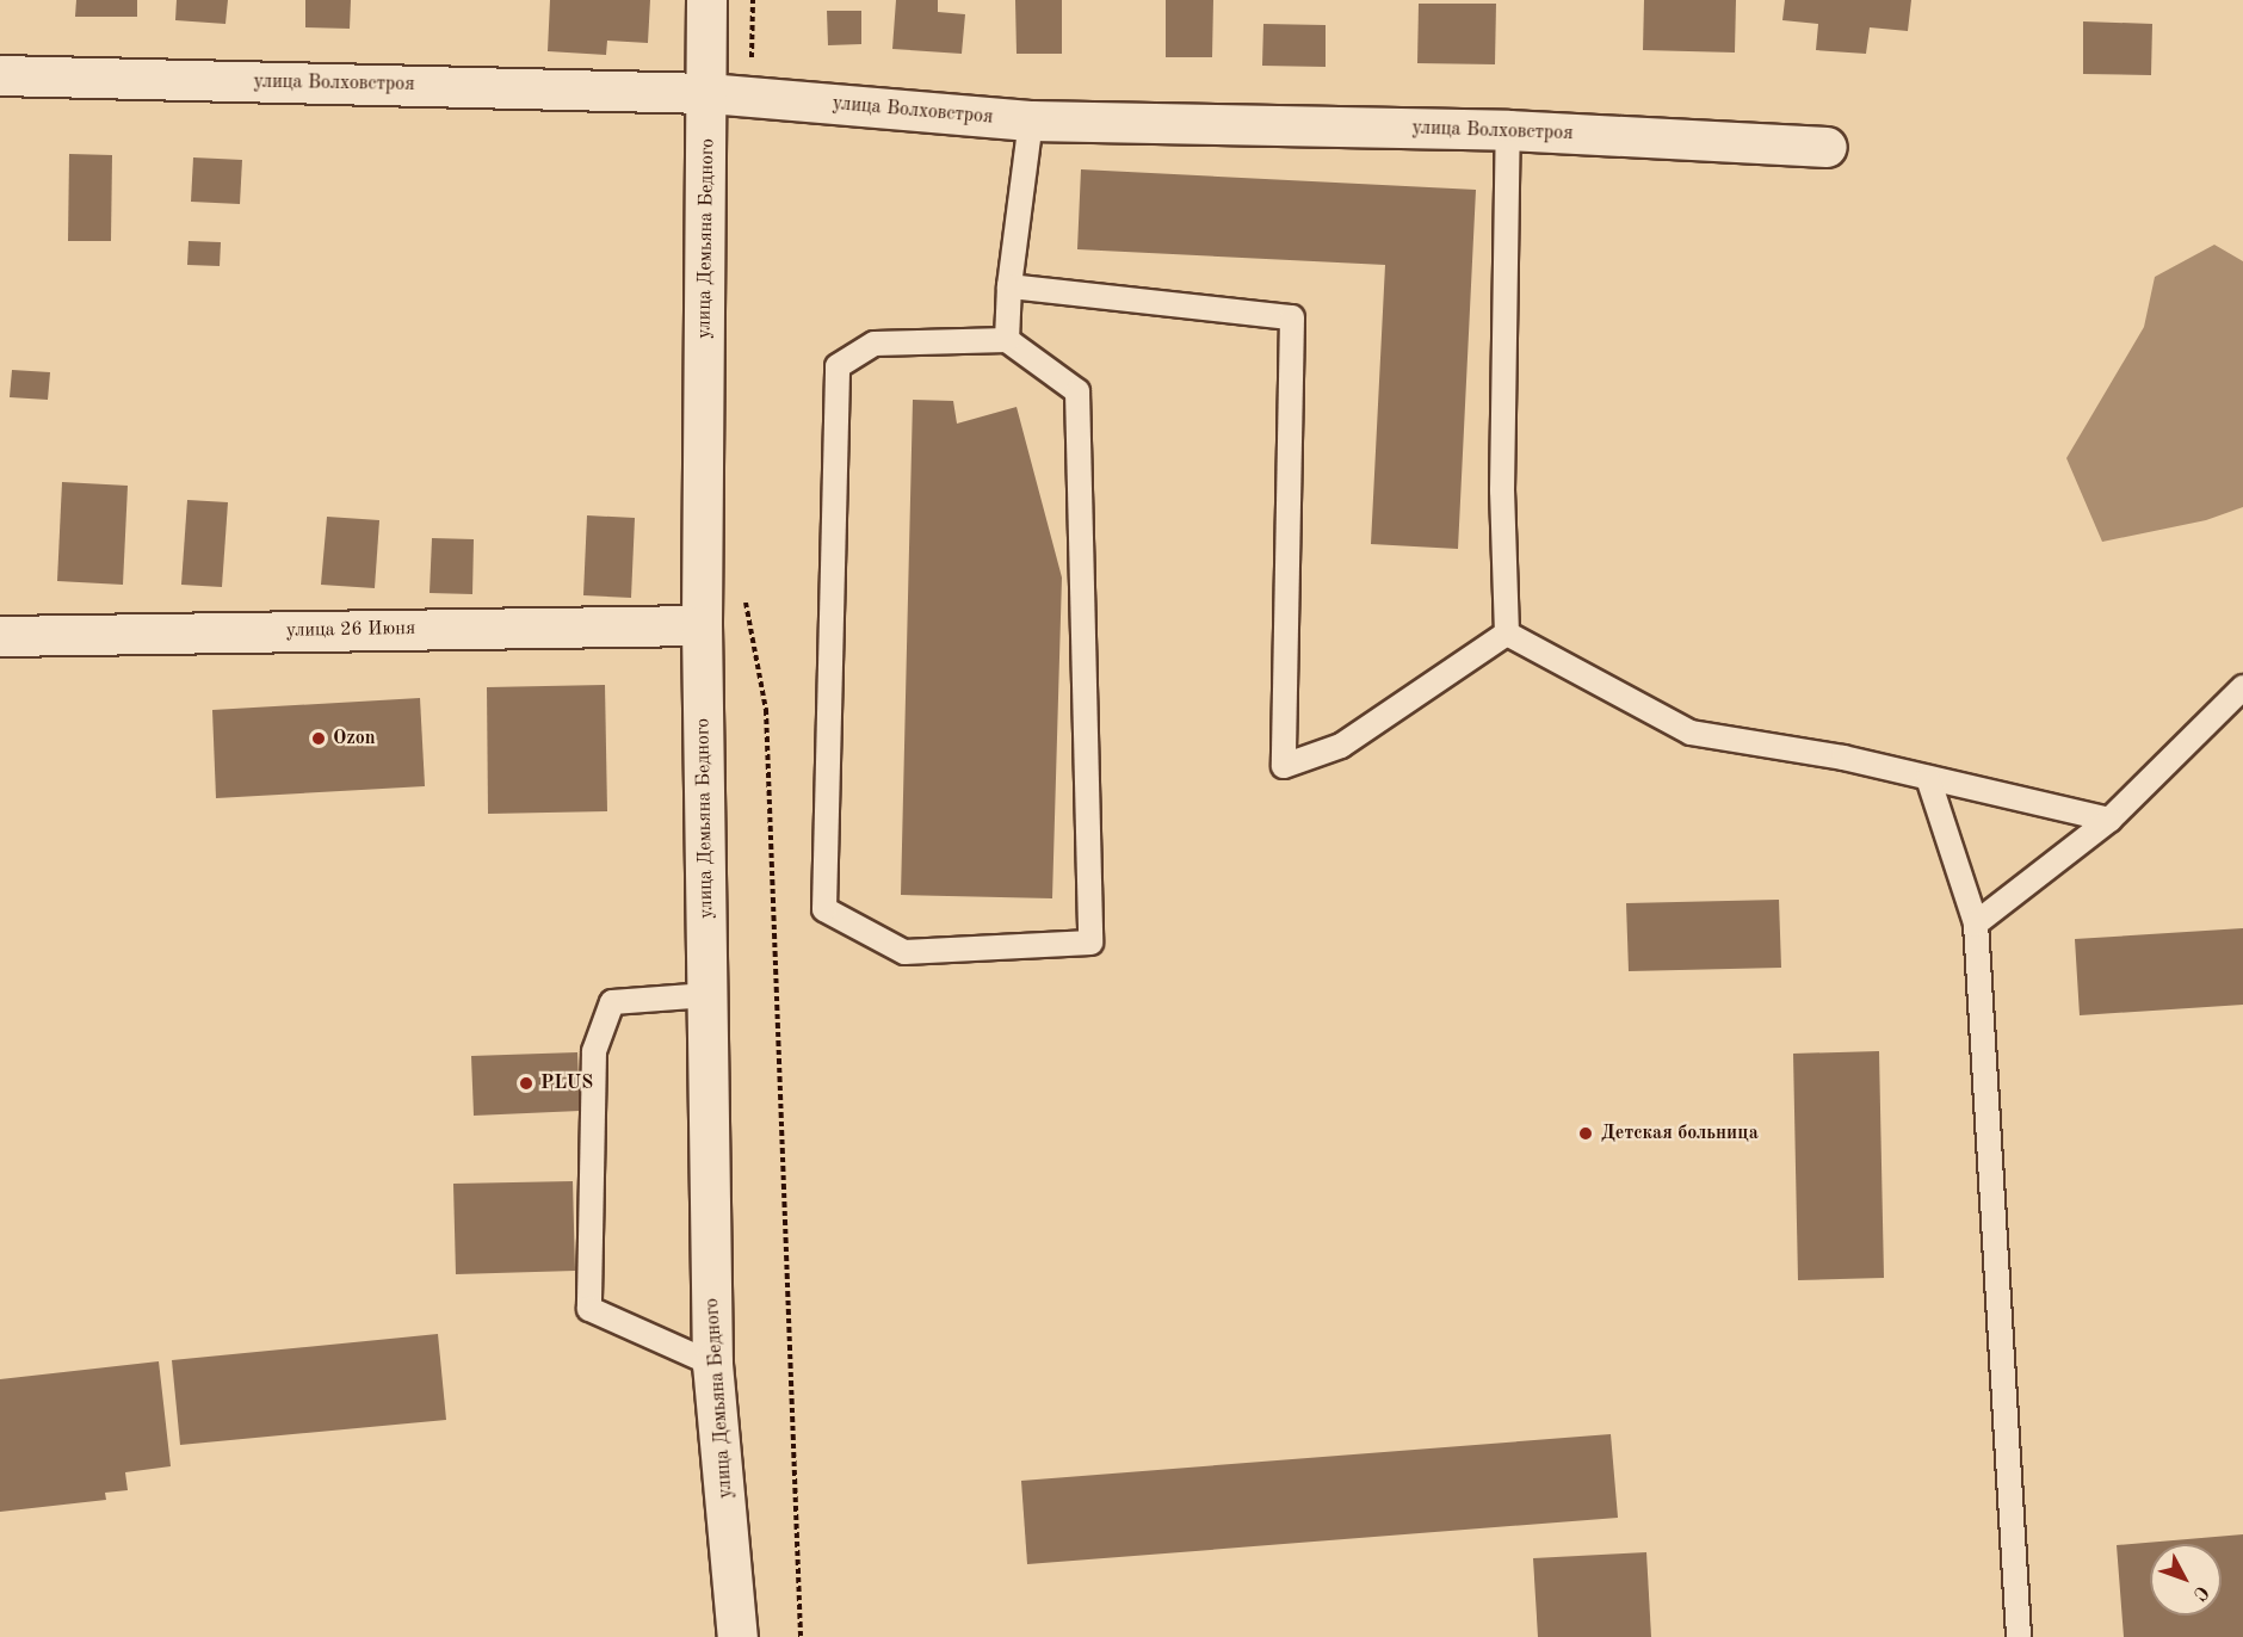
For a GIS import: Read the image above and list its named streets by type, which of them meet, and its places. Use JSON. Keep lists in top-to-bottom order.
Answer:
{
  "streets": {
    "street": ["улица Волховстроя", "улица Демьяна Бедного", "улица 26 Июня"]
  },
  "crossings": [
    ["улица Волховстроя", "улица Демьяна Бедного"],
    ["улица Демьяна Бедного", "улица 26 Июня"]
  ],
  "places": ["Ozon", "PLUS", "Детская больница"],
  "north": "bottom right"
}
